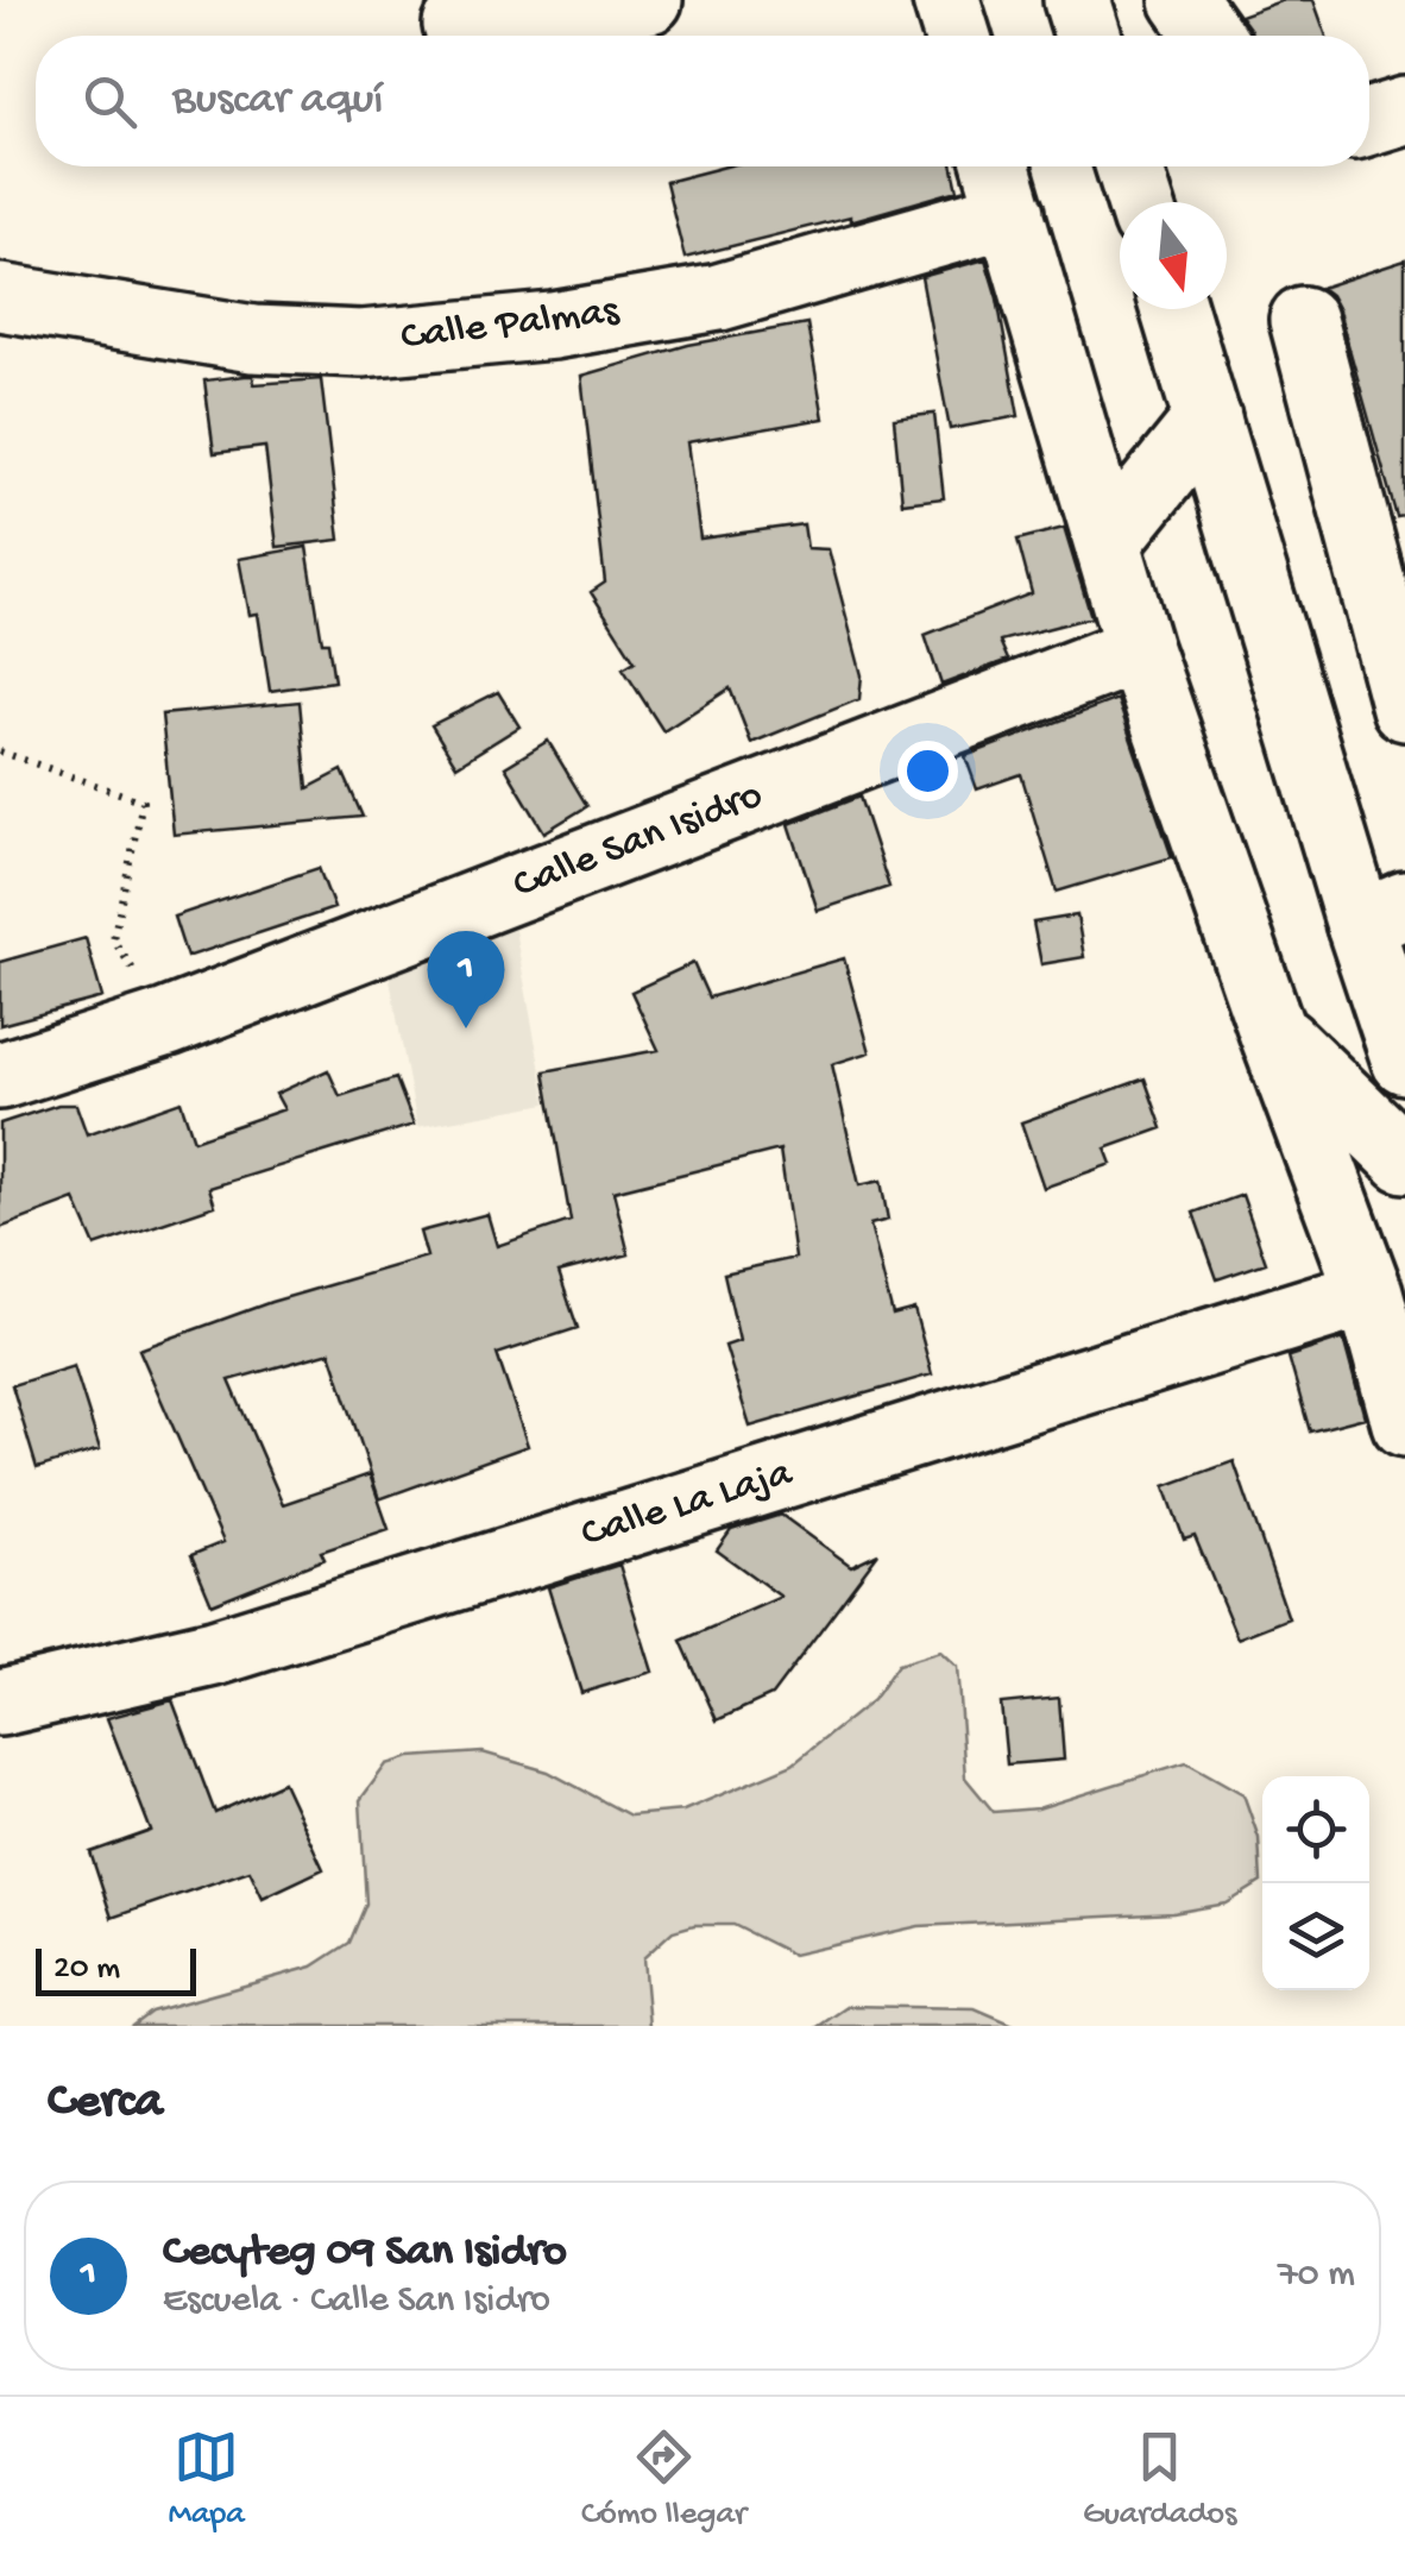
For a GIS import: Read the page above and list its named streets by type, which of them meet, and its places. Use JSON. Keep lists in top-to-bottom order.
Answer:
{
  "streets": {
    "street": ["Calle Palmas", "Calle San Isidro", "Calle La Laja"]
  },
  "scale_bar": "20 m",
  "north": "bottom",
  "page": {
    "search": "Buscar aquí",
    "pins": "1",
    "scale": "20 m",
    "heading": "Cerca",
    "list": [
      {
        "mark": "1",
        "name": "Cecyteg 09 San Isidro",
        "note": "Escuela · Calle San Isidro",
        "value": "70 m"
      }
    ],
    "nav": ["Mapa", "Cómo llegar", "Guardados"]
  }
}
